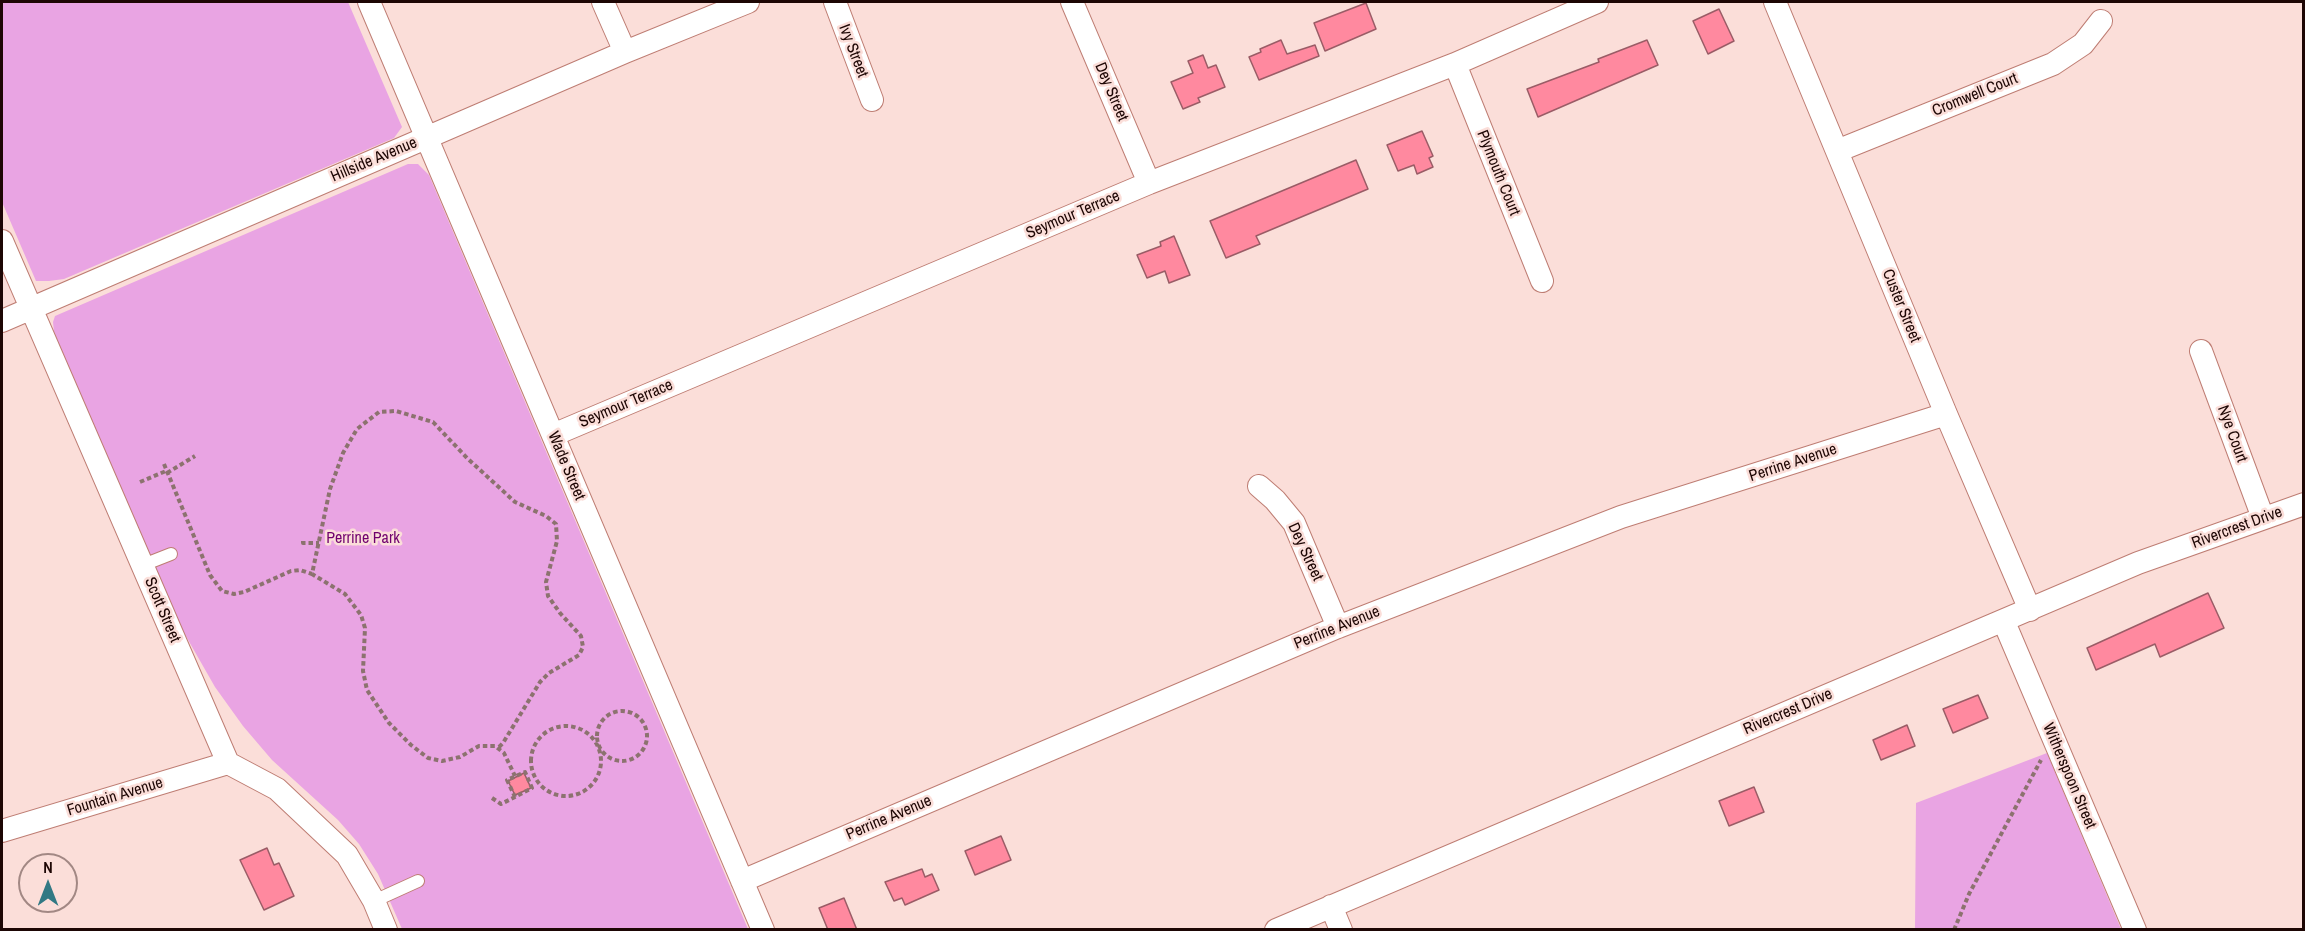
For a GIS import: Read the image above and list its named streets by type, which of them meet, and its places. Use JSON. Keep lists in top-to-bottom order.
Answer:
{
  "streets": {
    "street": [
      "Ivy Street",
      "Dey Street",
      "Cromwell Court",
      "Hillside Avenue",
      "Plymouth Court",
      "Seymour Terrace",
      "Custer Street",
      "Nye Court",
      "Perrine Avenue",
      "Wade Street",
      "Rivercrest Drive",
      "Scott Street",
      "Witherspoon Street",
      "Fountain Avenue"
    ]
  },
  "crossings": [
    ["Dey Street", "Seymour Terrace"],
    ["Dey Street", "Perrine Avenue"],
    ["Cromwell Court", "Custer Street"],
    ["Hillside Avenue", "Wade Street"],
    ["Hillside Avenue", "Scott Street"],
    ["Plymouth Court", "Seymour Terrace"],
    ["Seymour Terrace", "Wade Street"],
    ["Custer Street", "Perrine Avenue"],
    ["Custer Street", "Rivercrest Drive"],
    ["Nye Court", "Rivercrest Drive"],
    ["Perrine Avenue", "Wade Street"],
    ["Rivercrest Drive", "Witherspoon Street"],
    ["Scott Street", "Fountain Avenue"]
  ],
  "parks": ["Perrine Park"],
  "north": "top"
}
